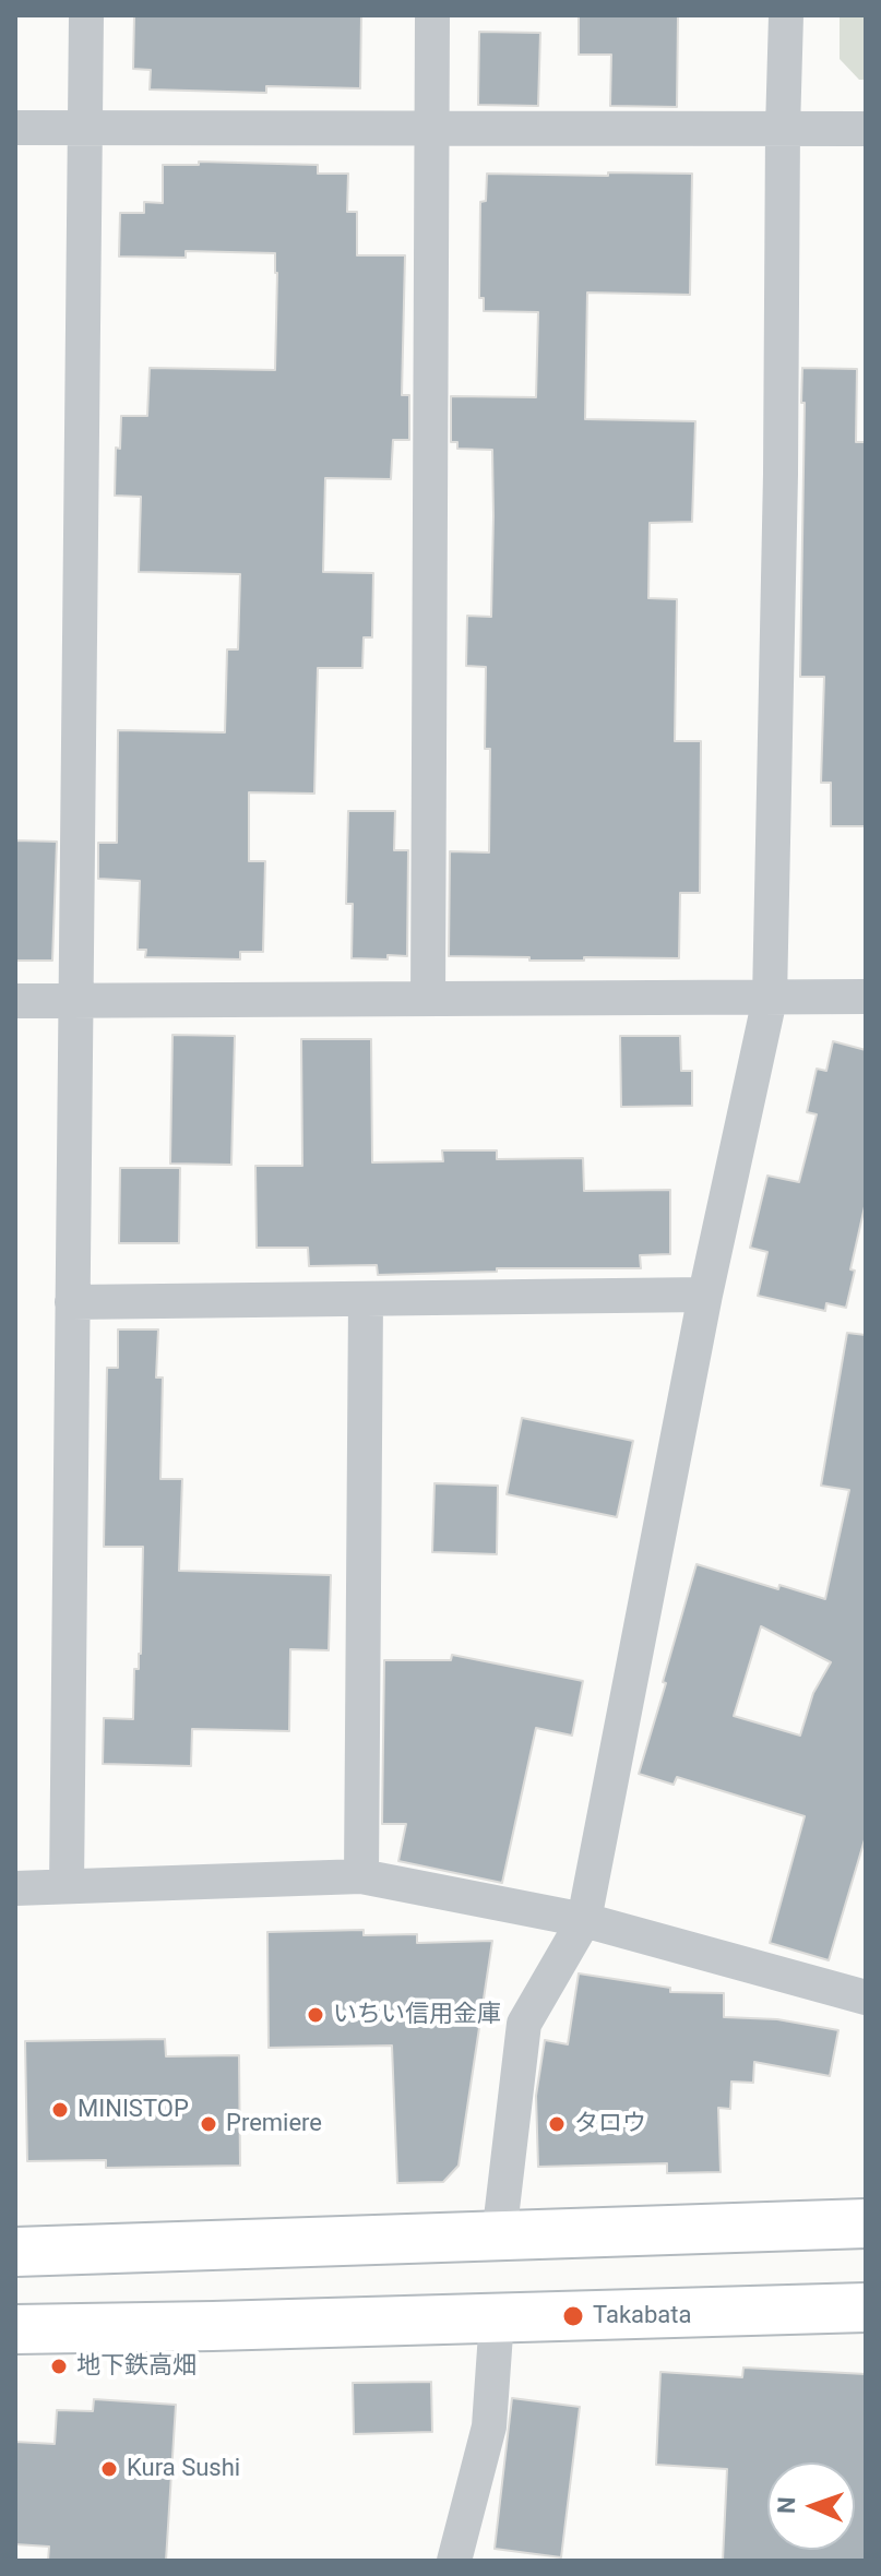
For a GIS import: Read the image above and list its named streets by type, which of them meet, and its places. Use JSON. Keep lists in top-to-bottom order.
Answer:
{
  "places": [
    "いちい信用金庫",
    "MINISTOP",
    "Premiere",
    "タロウ",
    "Takabata",
    "地下鉄高畑",
    "Kura Sushi"
  ],
  "north": "left"
}
